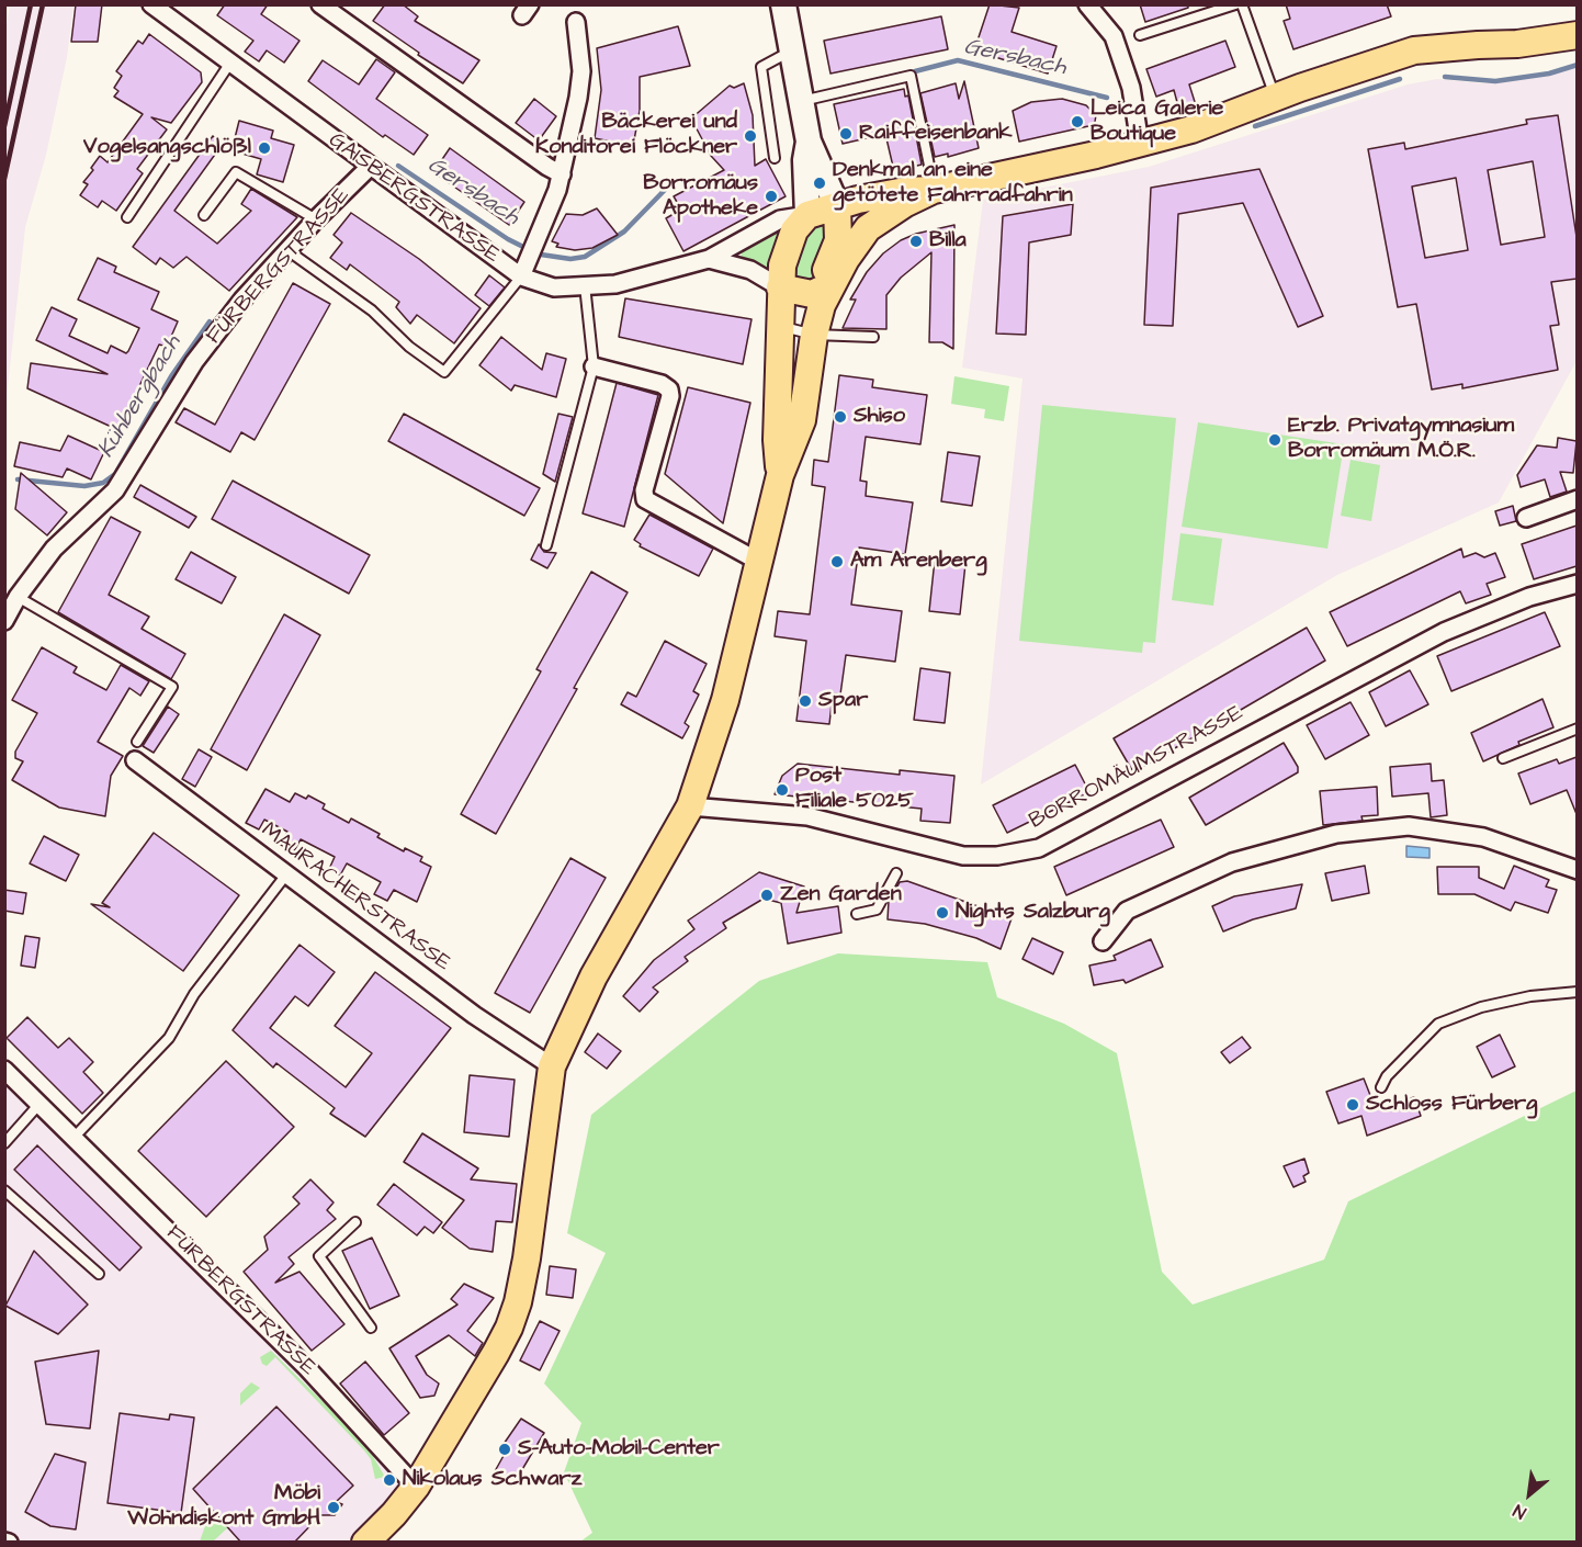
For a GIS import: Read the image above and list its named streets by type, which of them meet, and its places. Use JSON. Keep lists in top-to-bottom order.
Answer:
{
  "streets": {
    "main road": ["GAISBERGSTRASSE"],
    "street": ["FÜRBERGSTRASSE", "BORROMÄUMSTRASSE", "MAURACHERSTRASSE"]
  },
  "crossings": [
    ["GAISBERGSTRASSE", "FÜRBERGSTRASSE"]
  ],
  "water": ["Gersbach", "Kühbergbach"],
  "places": [
    "Leica Galerie Boutique",
    "Raiffeisenbank",
    "Bäckerei und Konditorei Flöckner",
    "Vogelsangschlößl",
    "Denkmal an eine getötete Fahrradfahrin",
    "Borromäus Apotheke",
    "Billa",
    "Shiso",
    "Erzb. Privatgymnasium Borromäum M.Ö.R.",
    "Am Arenberg",
    "Spar",
    "Post Filiale 5025",
    "Zen Garden",
    "Nights Salzburg",
    "Schloss Fürberg",
    "S-Auto-Mobil-Center",
    "Nikolaus Schwarz",
    "Möbi Wohndiskont GmbH"
  ],
  "north": "bottom left"
}
